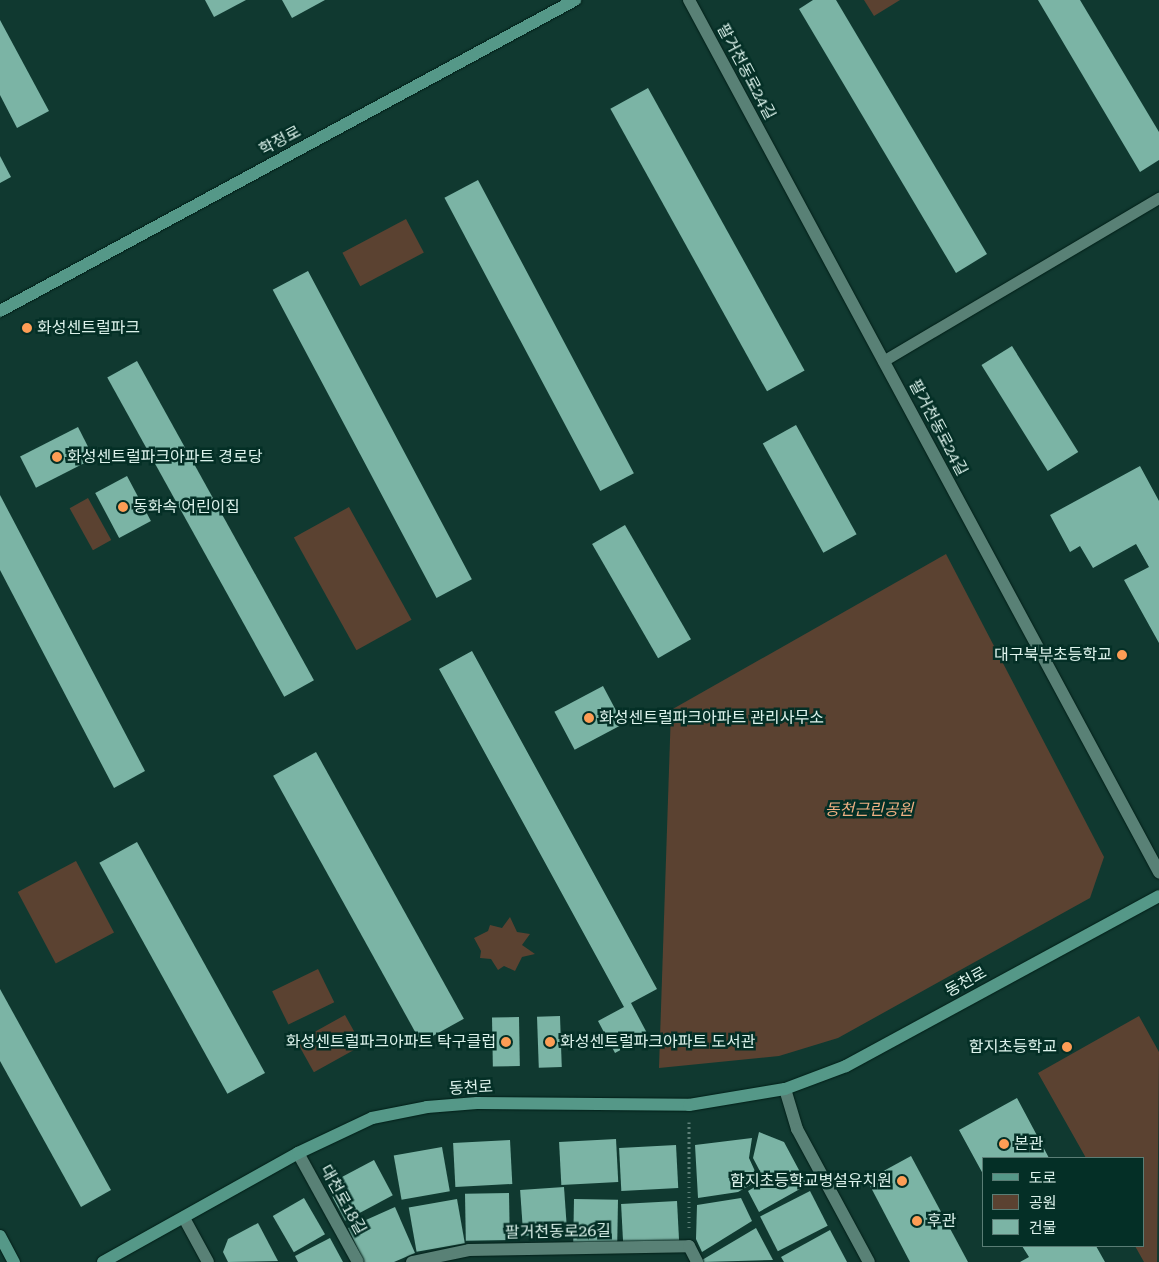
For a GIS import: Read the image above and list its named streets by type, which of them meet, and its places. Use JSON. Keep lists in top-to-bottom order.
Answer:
{
  "streets": {
    "street": [
      "팔거천동로24길",
      "학정로",
      "동천로",
      "대천로18길",
      "팔거천동로26길"
    ]
  },
  "crossings": [
    ["동천로", "대천로18길"]
  ],
  "parks": ["동천근린공원"],
  "places": [
    "화성센트럴파크",
    "화성센트럴파크아파트 경로당",
    "동화속 어린이집",
    "대구북부초등학교",
    "화성센트럴파크아파트 관리사무소",
    "화성센트럴파크아파트 탁구클럽",
    "화성센트럴파크아파트 도서관",
    "함지초등학교",
    "본관",
    "함지초등학교병설유치원",
    "후관"
  ],
  "legend": ["도로", "공원", "건물"]
}
